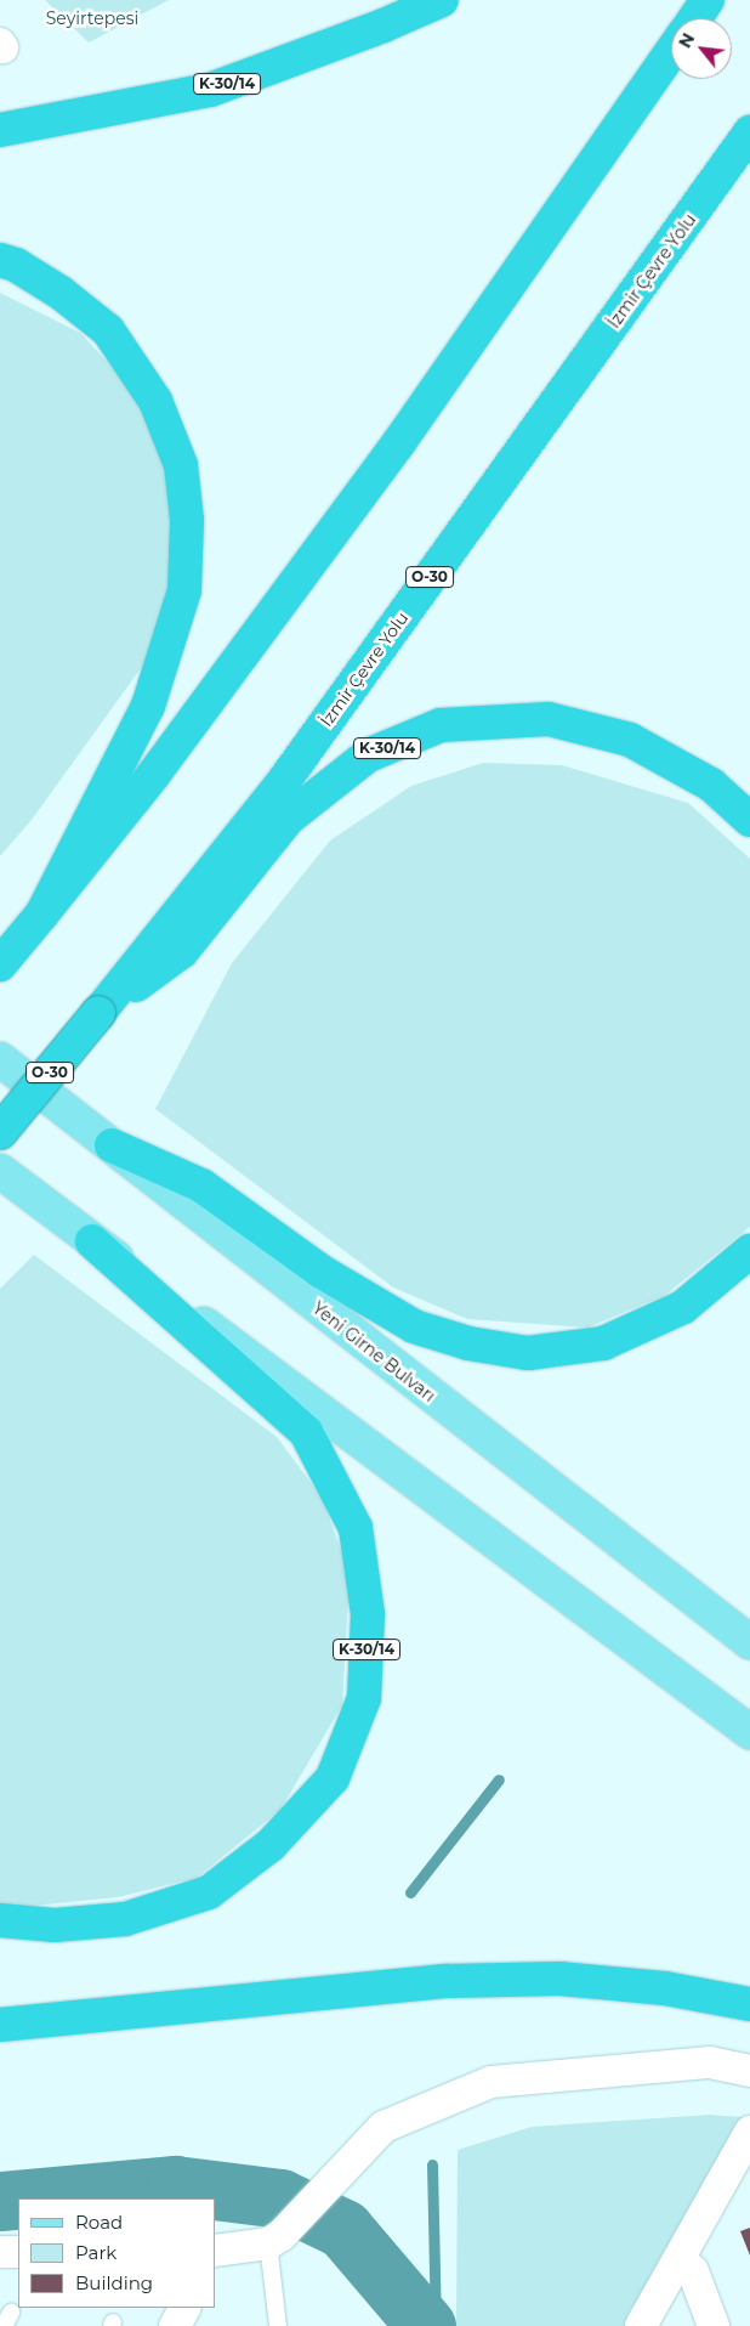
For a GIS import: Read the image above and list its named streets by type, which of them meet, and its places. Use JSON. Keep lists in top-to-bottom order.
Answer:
{
  "streets": {
    "highway": ["K-30/14", "İzmir Çevre Yolu", "O-30"],
    "main road": ["Yeni Girne Bulvarı"]
  },
  "crossings": [
    ["K-30/14", "İzmir Çevre Yolu"]
  ],
  "parks": ["Seyirtepesi"],
  "legend": ["Road", "Park", "Building"],
  "north": "top left"
}
